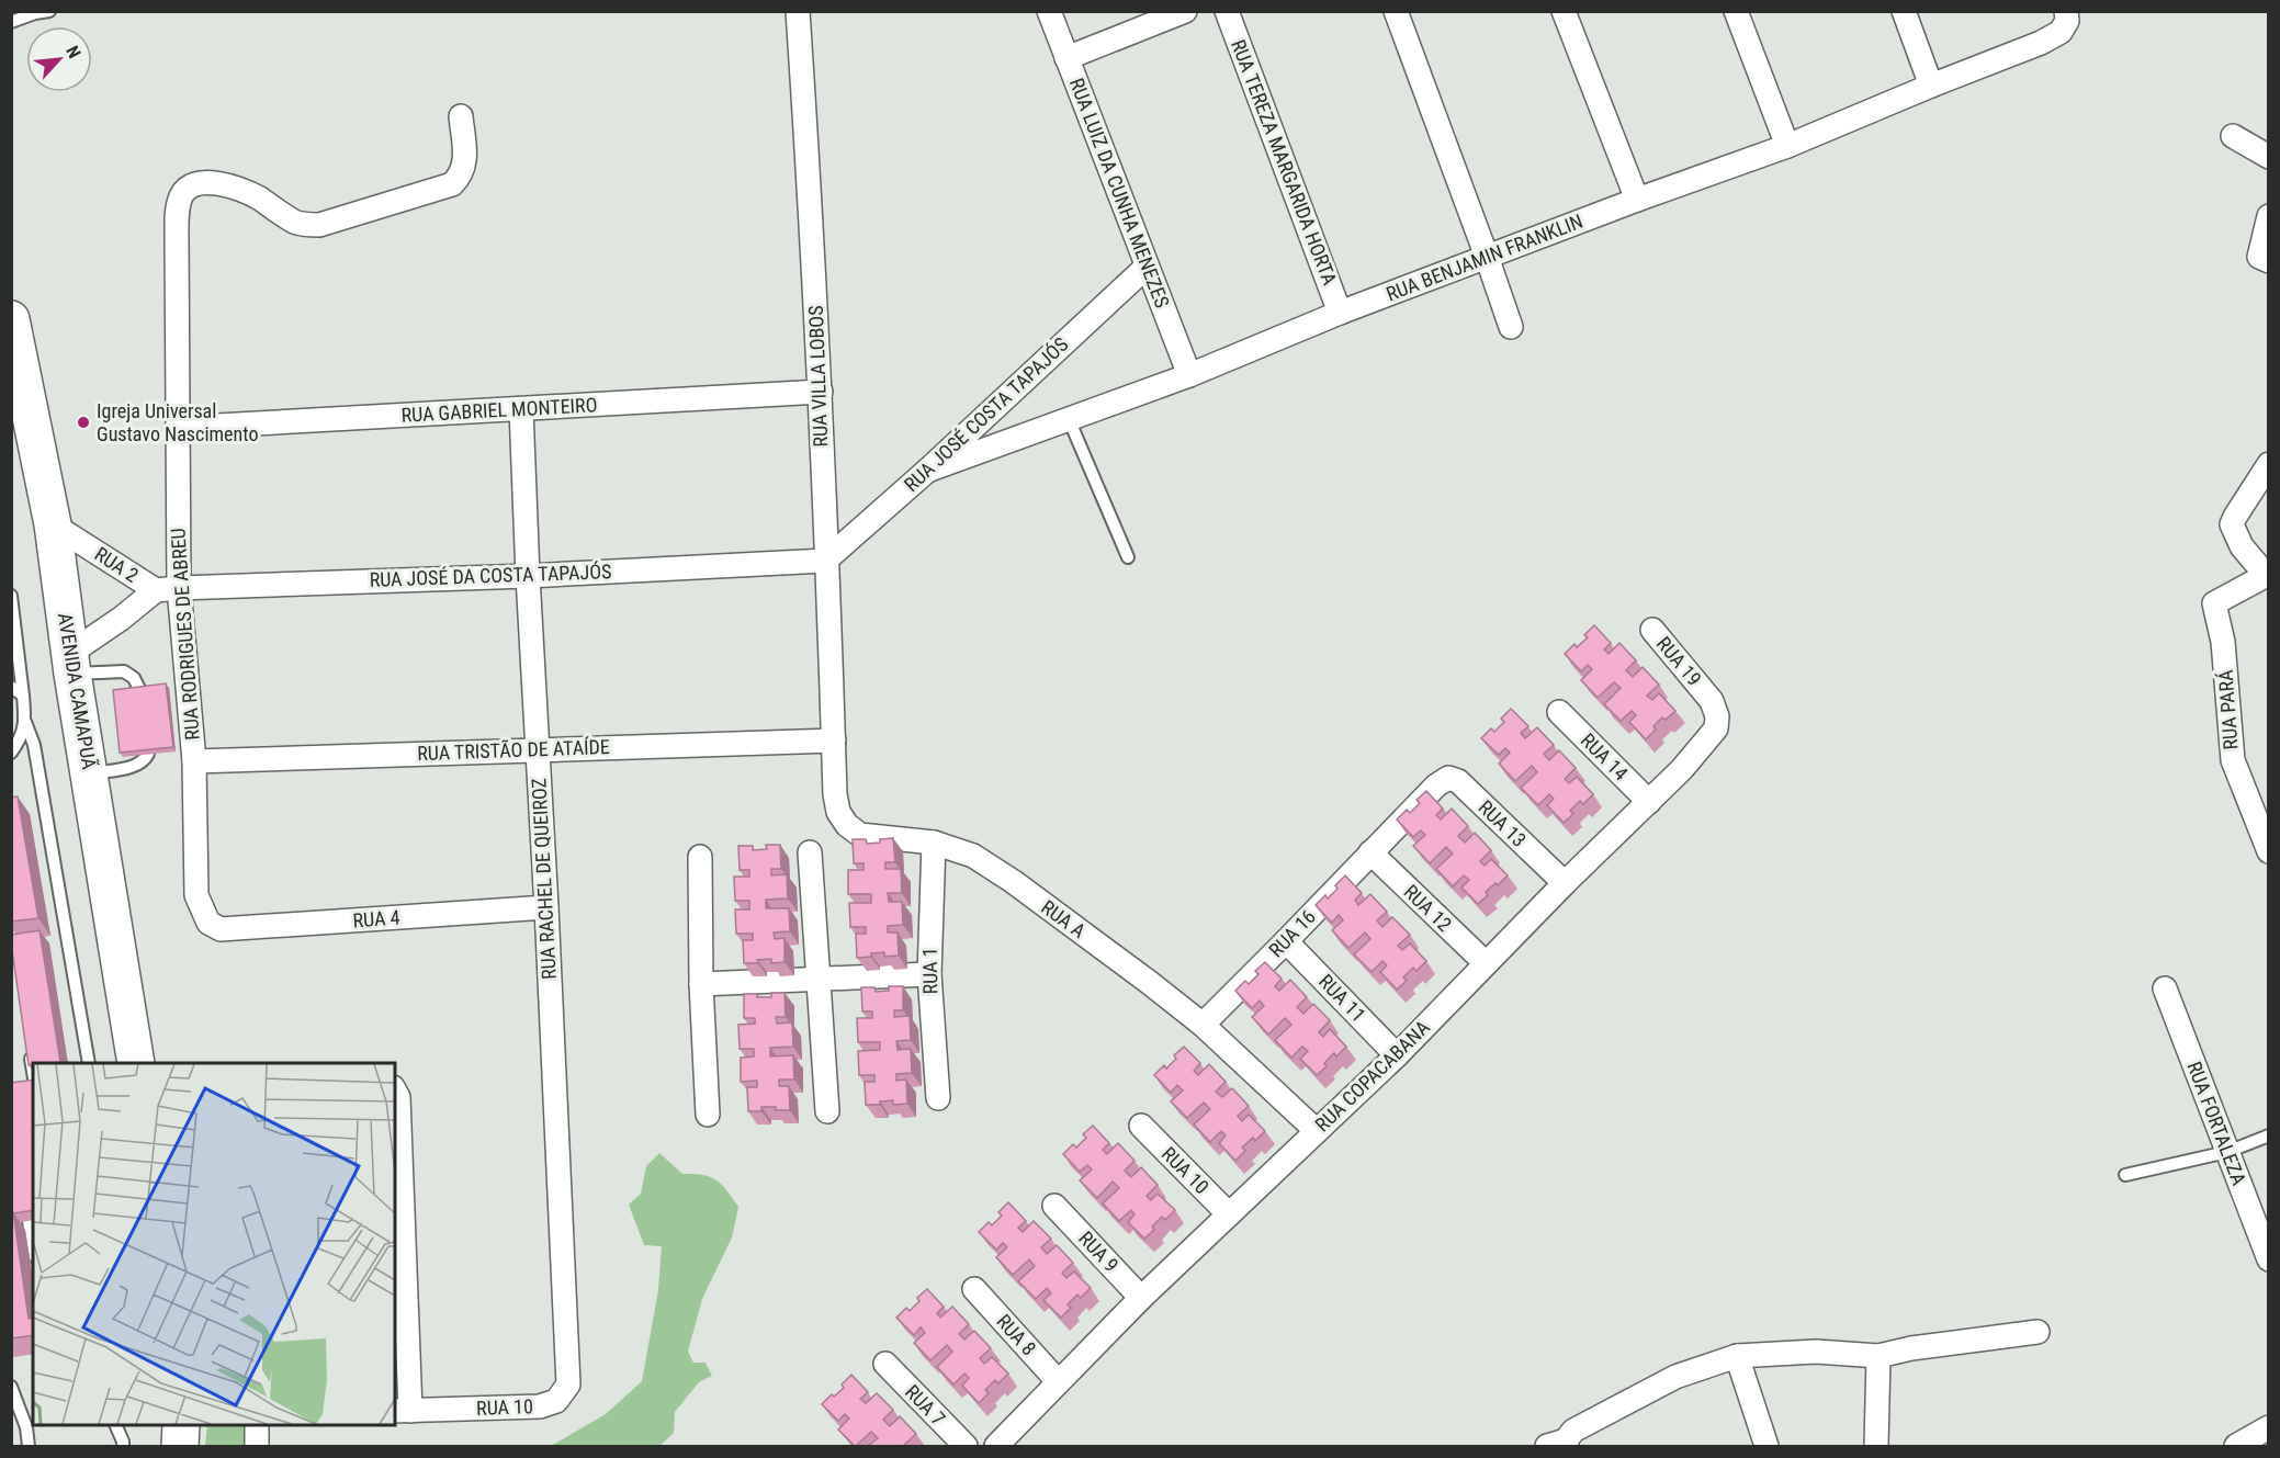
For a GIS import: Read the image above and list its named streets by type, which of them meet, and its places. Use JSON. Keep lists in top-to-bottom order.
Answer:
{
  "streets": {
    "main road": ["AVENIDA CAMAPUÃ"],
    "street": [
      "RUA TEREZA MARGARIDA HORTA",
      "RUA LUIZ DA CUNHA MENEZES",
      "RUA BENJAMIN FRANKLIN",
      "RUA VILLA LOBOS",
      "RUA GABRIEL MONTEIRO",
      "RUA JOSÉ COSTA TAPAJÓS",
      "RUA 2",
      "RUA JOSÉ DA COSTA TAPAJÓS",
      "RUA RODRIGUES DE ABREU",
      "RUA 19",
      "RUA PARÁ",
      "RUA TRISTÃO DE ATAÍDE",
      "RUA 14",
      "RUA 13",
      "RUA RACHEL DE QUEIROZ",
      "RUA 12",
      "RUA 4",
      "RUA A",
      "RUA 16",
      "RUA 1",
      "RUA 11",
      "RUA COPACABANA",
      "RUA FORTALEZA",
      "RUA 10",
      "RUA 9",
      "RUA 8",
      "RUA 7"
    ]
  },
  "crossings": [
    ["RUA TEREZA MARGARIDA HORTA", "RUA BENJAMIN FRANKLIN"],
    ["RUA LUIZ DA CUNHA MENEZES", "RUA BENJAMIN FRANKLIN"],
    ["RUA LUIZ DA CUNHA MENEZES", "RUA JOSÉ COSTA TAPAJÓS"],
    ["RUA BENJAMIN FRANKLIN", "RUA JOSÉ COSTA TAPAJÓS"],
    ["RUA VILLA LOBOS", "RUA GABRIEL MONTEIRO"],
    ["RUA VILLA LOBOS", "RUA JOSÉ COSTA TAPAJÓS"],
    ["RUA VILLA LOBOS", "RUA JOSÉ DA COSTA TAPAJÓS"],
    ["RUA VILLA LOBOS", "RUA TRISTÃO DE ATAÍDE"],
    ["RUA VILLA LOBOS", "RUA A"],
    ["RUA GABRIEL MONTEIRO", "RUA RODRIGUES DE ABREU"],
    ["RUA GABRIEL MONTEIRO", "RUA RACHEL DE QUEIROZ"],
    ["RUA JOSÉ COSTA TAPAJÓS", "RUA JOSÉ DA COSTA TAPAJÓS"],
    ["RUA 2", "RUA JOSÉ DA COSTA TAPAJÓS"],
    ["RUA 2", "RUA RODRIGUES DE ABREU"],
    ["RUA 2", "AVENIDA CAMAPUÃ"],
    ["RUA JOSÉ DA COSTA TAPAJÓS", "RUA RODRIGUES DE ABREU"],
    ["RUA JOSÉ DA COSTA TAPAJÓS", "RUA RACHEL DE QUEIROZ"],
    ["RUA RODRIGUES DE ABREU", "RUA TRISTÃO DE ATAÍDE"],
    ["RUA RODRIGUES DE ABREU", "RUA 4"],
    ["RUA 19", "RUA COPACABANA"],
    ["RUA TRISTÃO DE ATAÍDE", "RUA RACHEL DE QUEIROZ"],
    ["RUA TRISTÃO DE ATAÍDE", "RUA A"],
    ["RUA 14", "RUA COPACABANA"],
    ["RUA 13", "RUA 16"],
    ["RUA 13", "RUA COPACABANA"],
    ["RUA RACHEL DE QUEIROZ", "RUA 4"],
    ["RUA RACHEL DE QUEIROZ", "RUA 10"],
    ["RUA 12", "RUA 16"],
    ["RUA 12", "RUA COPACABANA"],
    ["RUA A", "RUA 16"],
    ["RUA A", "RUA 1"],
    ["RUA A", "RUA COPACABANA"],
    ["RUA 16", "RUA 11"],
    ["RUA 11", "RUA COPACABANA"],
    ["RUA COPACABANA", "RUA 10"],
    ["RUA COPACABANA", "RUA 9"],
    ["RUA COPACABANA", "RUA 8"]
  ],
  "places": ["Igreja Universal Gustavo Nascimento"],
  "north": "top right"
}
